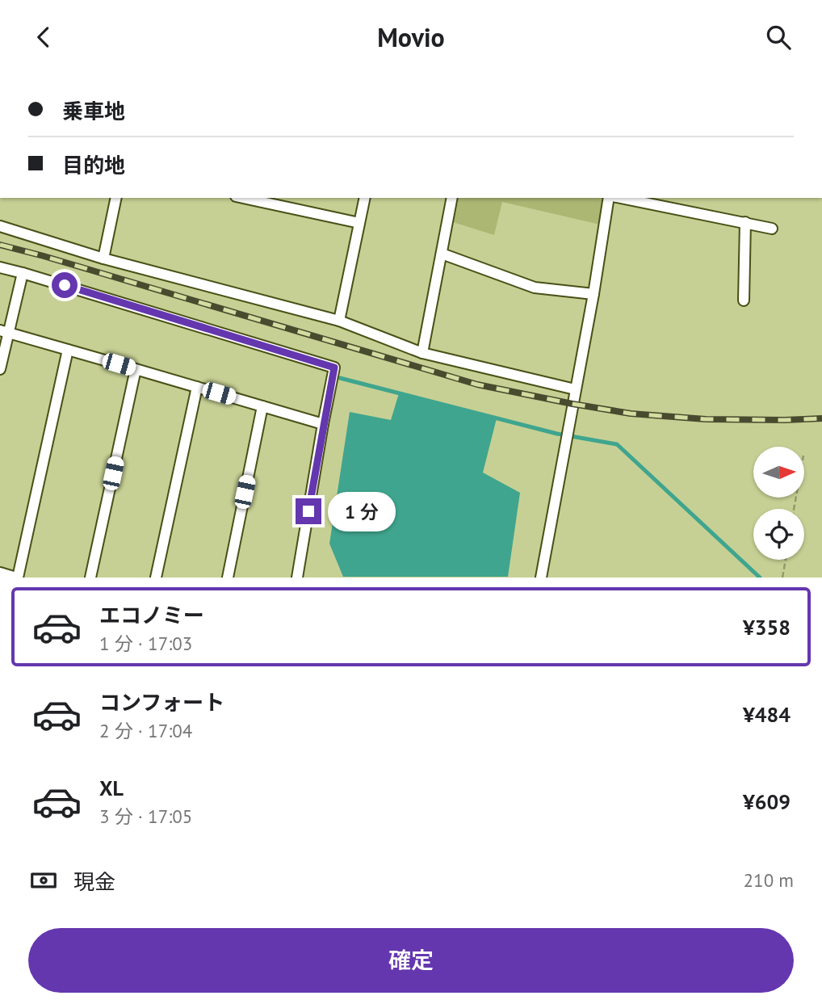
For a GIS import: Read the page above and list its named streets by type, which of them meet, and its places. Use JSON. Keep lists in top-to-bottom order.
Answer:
{
  "north": "right",
  "page": {
    "header": "Movio",
    "banner": ["乗車地", "目的地"],
    "bubble": "1 分",
    "list": [
      {
        "name": "エコノミー",
        "note": "1 分 · 17:03",
        "value": "¥358"
      },
      {
        "name": "コンフォート",
        "note": "2 分 · 17:04",
        "value": "¥484"
      },
      {
        "name": "XL",
        "note": "3 分 · 17:05",
        "value": "¥609"
      }
    ],
    "pay": ["現金", "210 m"],
    "buttons": "確定"
  }
}
